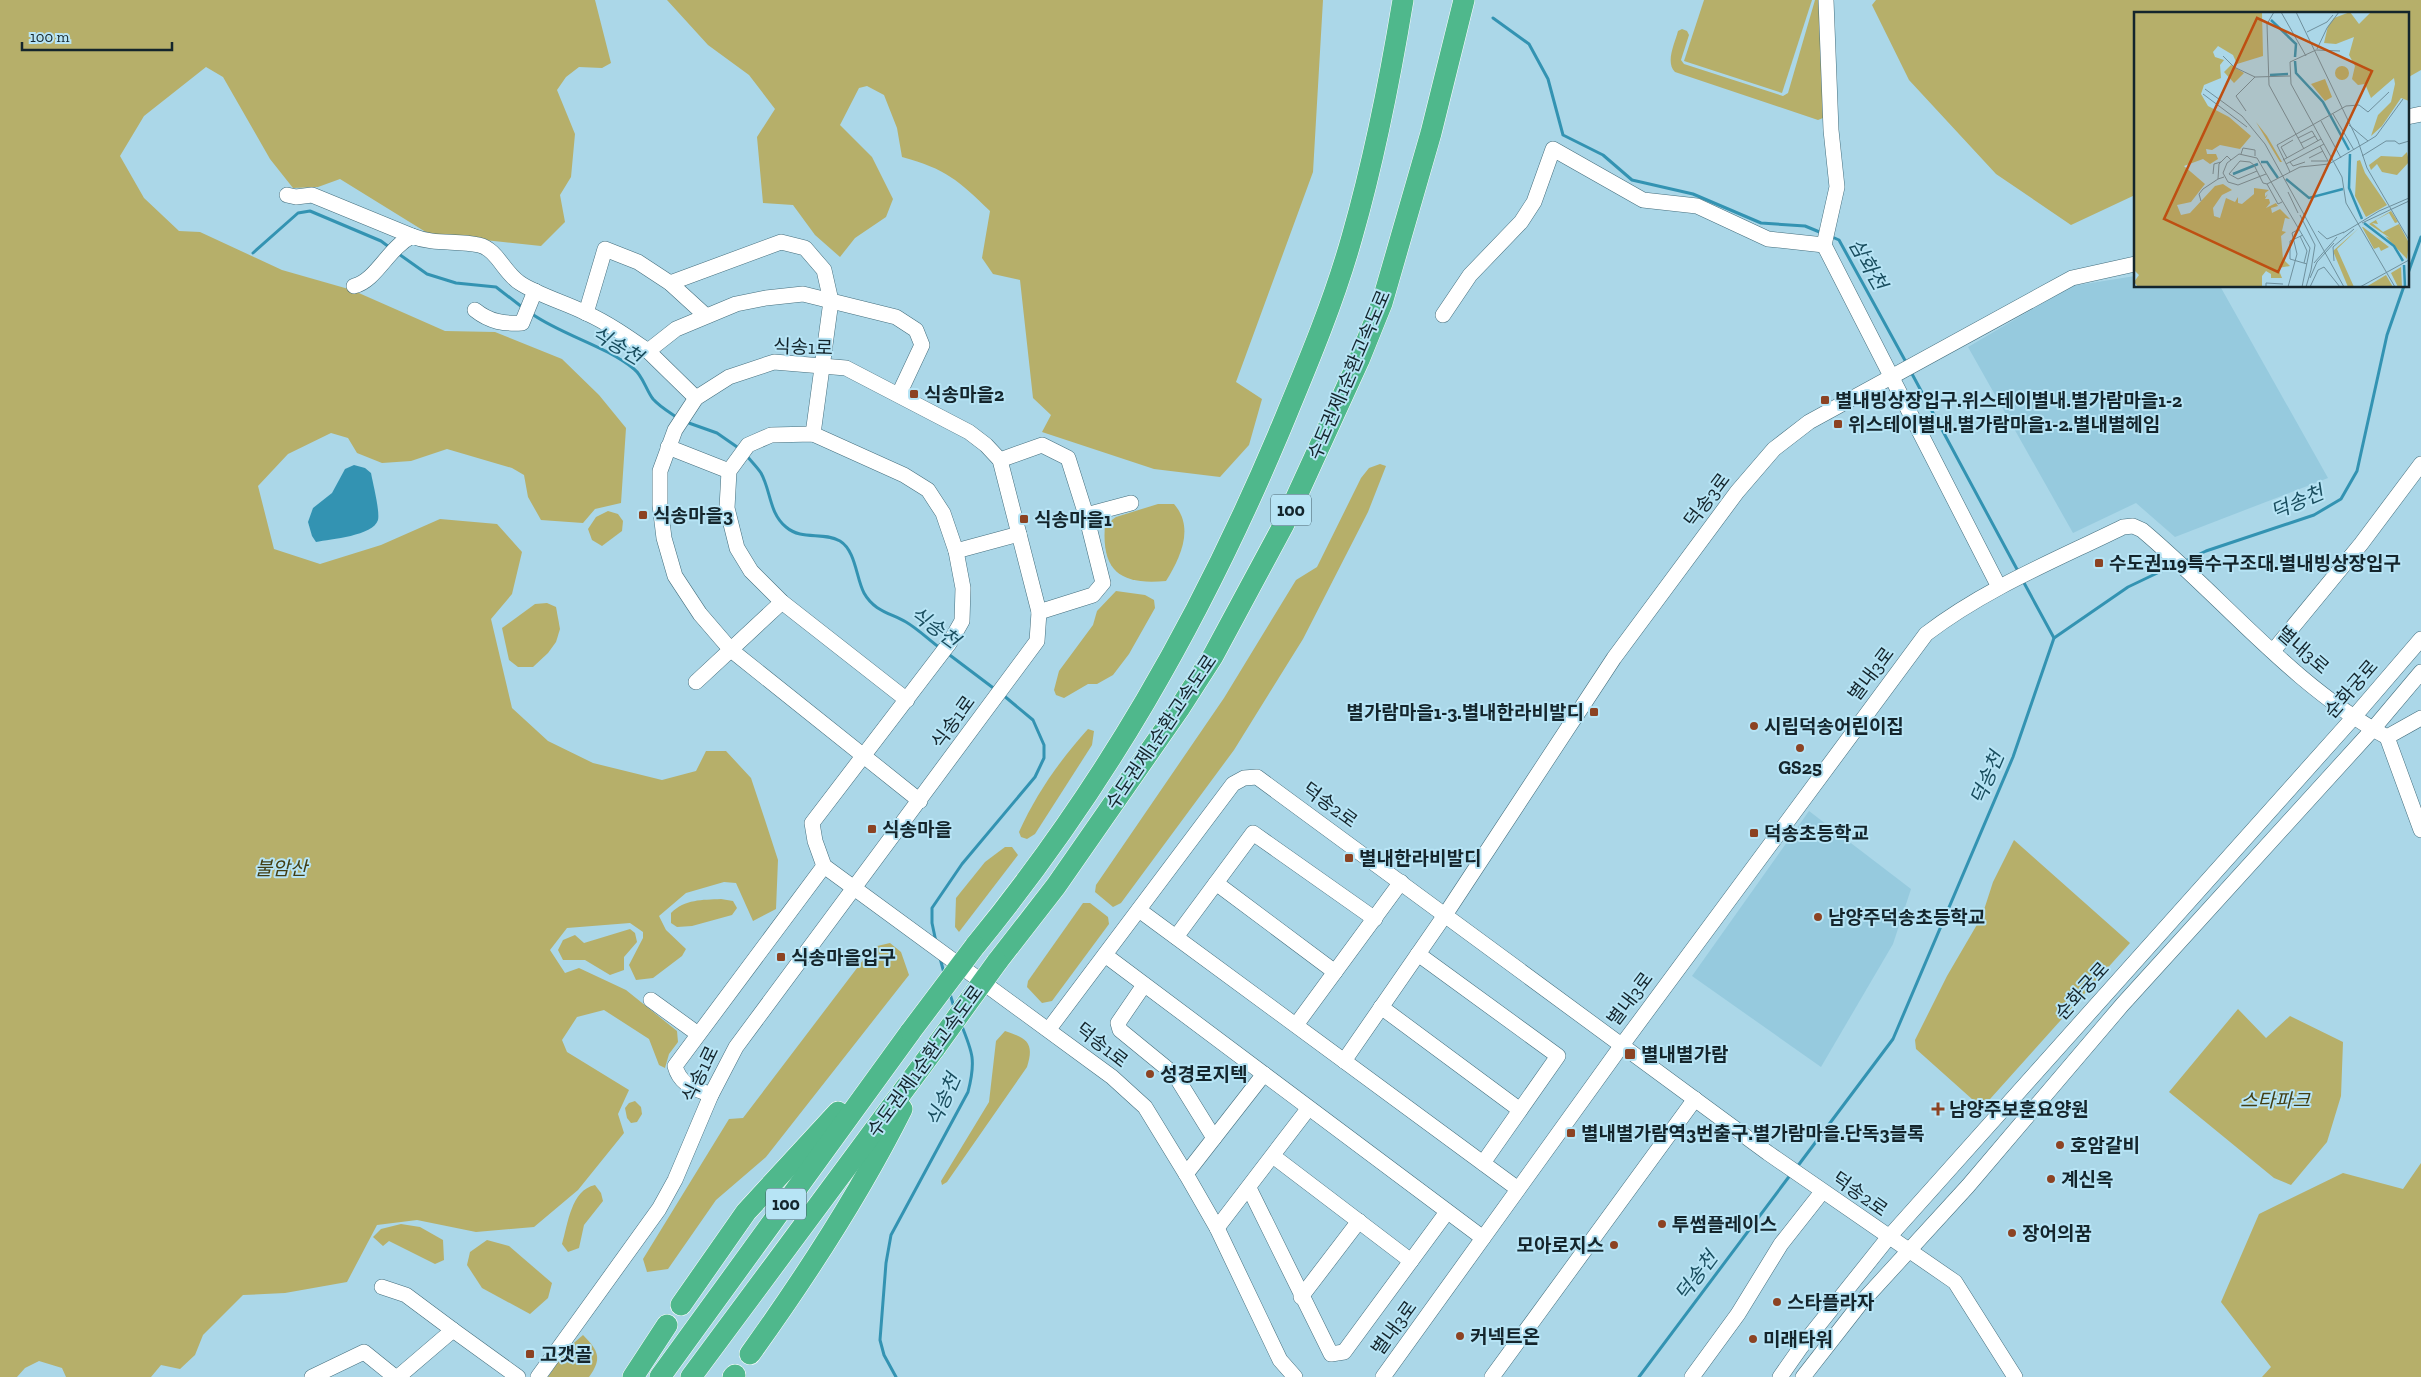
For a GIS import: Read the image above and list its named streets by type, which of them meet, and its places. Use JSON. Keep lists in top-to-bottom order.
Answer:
{
  "streets": {
    "highway": ["수도권제1순환고속도로", "100"],
    "street": [
      "식송1로",
      "덕송3로",
      "별내3로",
      "순화궁로",
      "덕송2로",
      "덕송1로"
    ]
  },
  "crossings": [
    ["식송1로", "덕송1로"],
    ["덕송3로", "덕송2로"],
    ["별내3로", "순화궁로"],
    ["별내3로", "덕송2로"],
    ["순화궁로", "덕송2로"],
    ["덕송2로", "덕송1로"]
  ],
  "water": ["삼화천", "식송천", "덕송천"],
  "parks": ["불암산", "스타파크"],
  "places": {
    "transit": [
      "식송마을2",
      "별내빙상장입구.위스테이별내.별가람마을1-2",
      "위스테이별내.별가람마을1-2.별내별헤임",
      "식송마을3",
      "식송마을1",
      "수도권119특수구조대.별내빙상장입구",
      "별가람마을1-3.별내한라비발디",
      "식송마을",
      "덕송초등학교",
      "별내한라비발디",
      "식송마을입구",
      "별내별가람",
      "별내별가람역3번출구.별가람마을.단독3블록",
      "고갯골"
    ],
    "other": [
      "시립덕송어린이집",
      "GS25",
      "남양주덕송초등학교",
      "성경로지텍",
      "호암갈비",
      "계신옥",
      "투썸플레이스",
      "장어의꿈",
      "모아로지스",
      "스타플라자",
      "커넥트온",
      "미래타워"
    ],
    "health": ["남양주보훈요양원"]
  },
  "scale_bar": "100 m"
}
